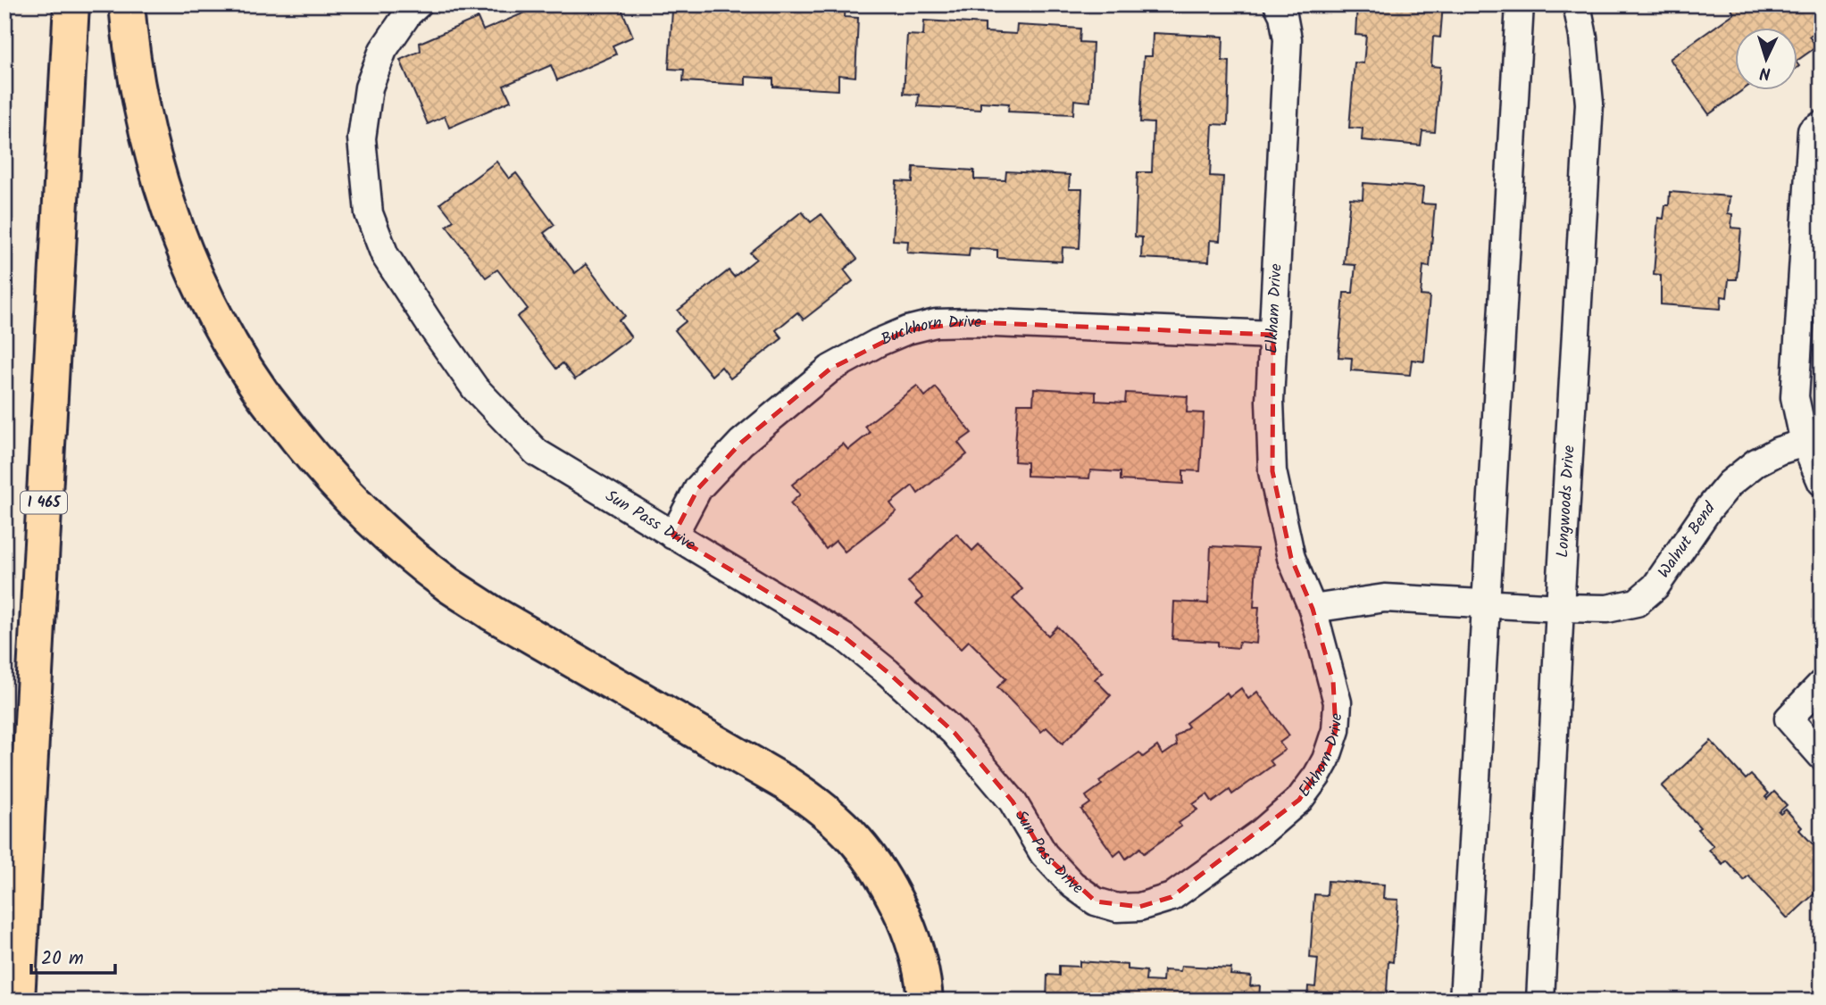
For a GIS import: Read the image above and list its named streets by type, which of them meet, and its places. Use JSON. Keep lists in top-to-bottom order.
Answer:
{
  "streets": {
    "highway": ["I 465"],
    "street": [
      "Elkham Drive",
      "Buckhorn Drive",
      "Longwoods Drive",
      "Sun Pass Drive",
      "Walnut Bend",
      "Elkhorn Drive"
    ]
  },
  "crossings": [
    ["Elkham Drive", "Buckhorn Drive"],
    ["Elkham Drive", "Elkhorn Drive"],
    ["Buckhorn Drive", "Sun Pass Drive"],
    ["Longwoods Drive", "Walnut Bend"],
    ["Sun Pass Drive", "Elkhorn Drive"]
  ],
  "scale_bar": "20 m",
  "north": "bottom"
}
